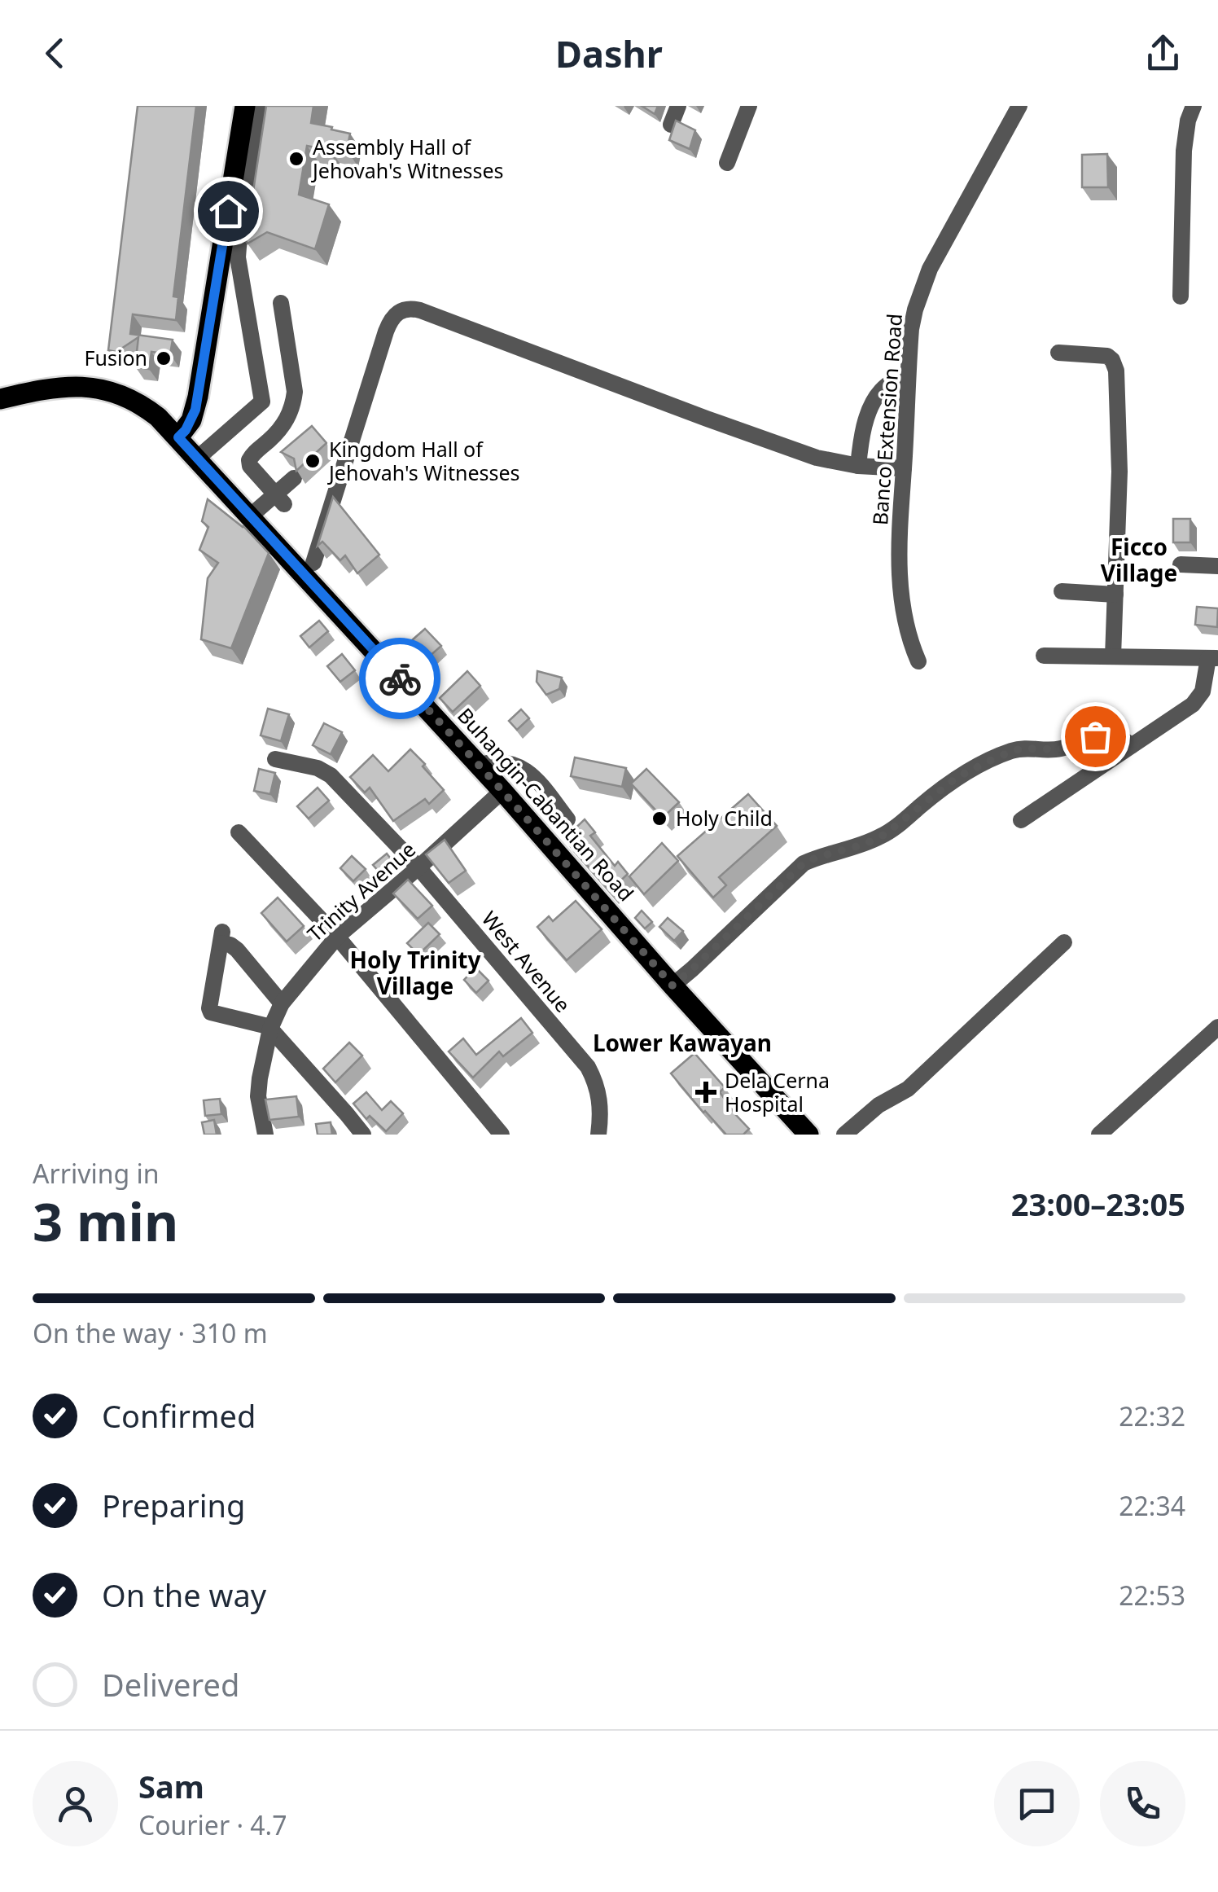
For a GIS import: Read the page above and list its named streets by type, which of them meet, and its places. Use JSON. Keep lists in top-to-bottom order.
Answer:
{
  "streets": {
    "main road": ["Buhangin-Cabantian Road"],
    "street": ["Banco Extension Road", "Trinity Avenue", "West Avenue"]
  },
  "crossings": [
    ["Buhangin-Cabantian Road", "Trinity Avenue"],
    ["Trinity Avenue", "West Avenue"]
  ],
  "districts": ["Ficco Village", "Holy Trinity Village", "Lower Kawayan"],
  "places": {
    "other": [
      "Assembly Hall of Jehovah's Witnesses",
      "Fusion",
      "Kingdom Hall of Jehovah's Witnesses",
      "Holy Child"
    ],
    "health": ["Dela Cerna Hospital"]
  },
  "page": {
    "header": "Dashr",
    "heading": ["3 min", "Arriving in", "23:00–23:05"],
    "panel": ["Sam", "Courier · 4.7"],
    "bar": "On the way · 310 m",
    "list": [
      ["Confirmed", "22:32"],
      ["Preparing", "22:34"],
      ["On the way", "22:53"],
      "Delivered"
    ]
  }
}
